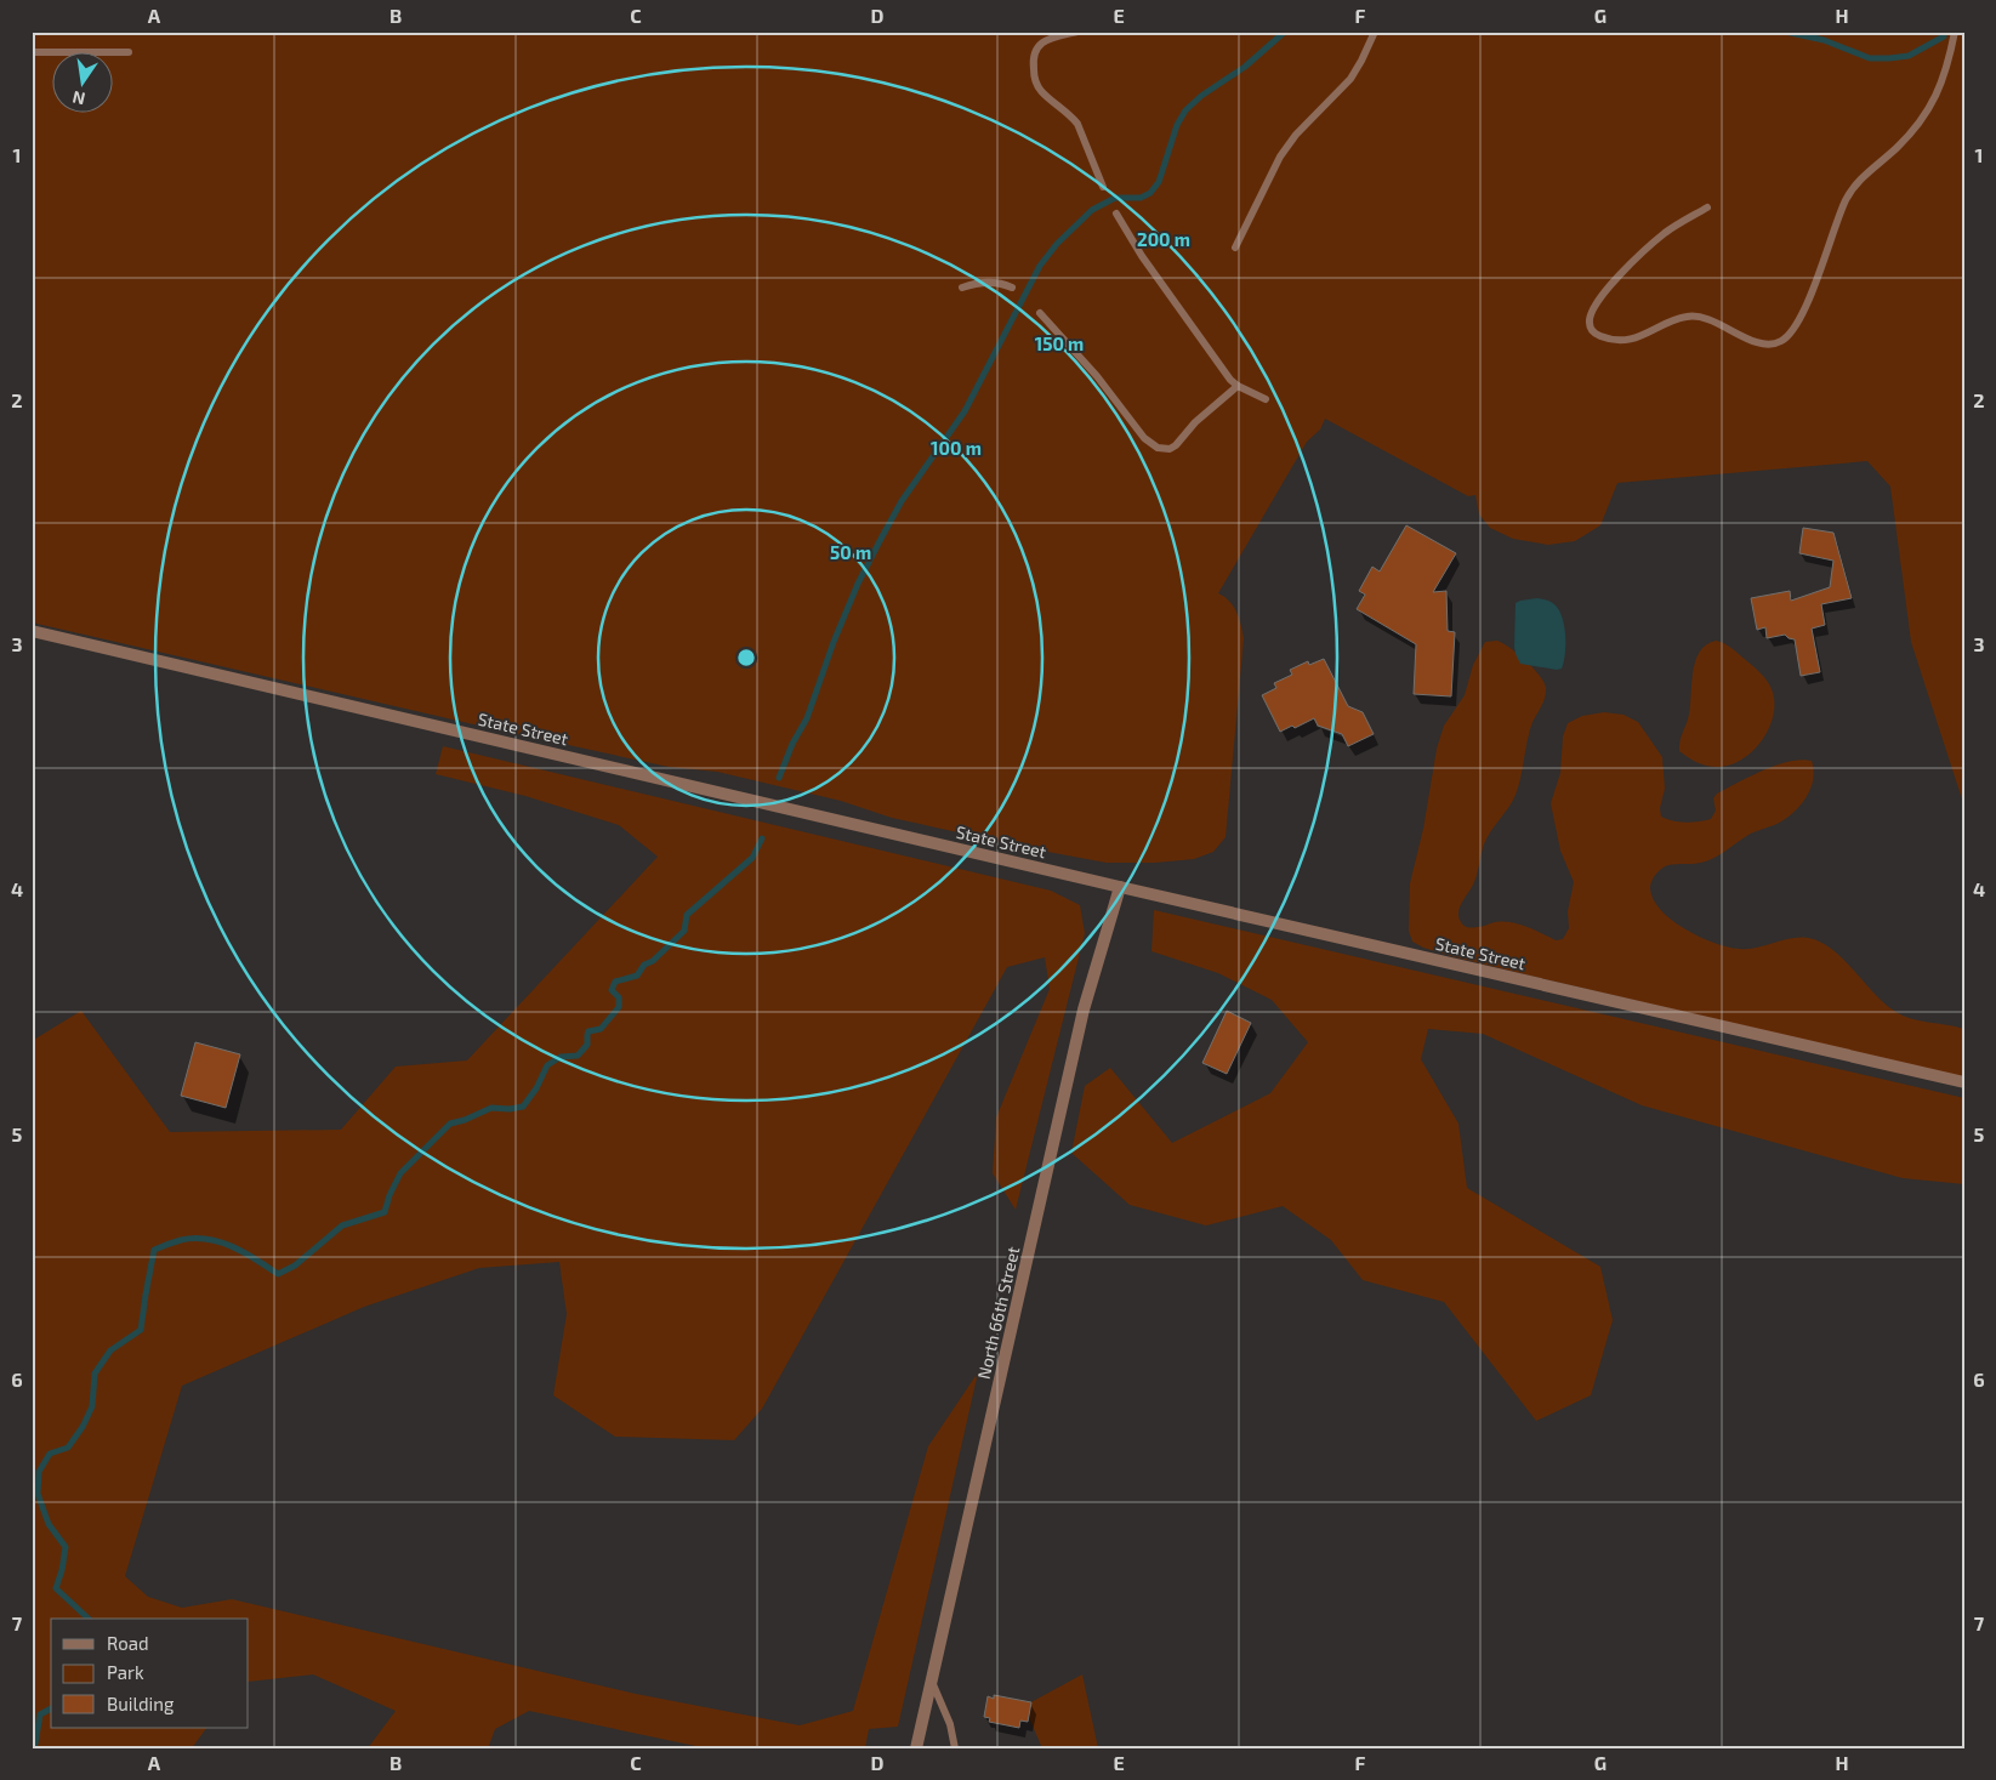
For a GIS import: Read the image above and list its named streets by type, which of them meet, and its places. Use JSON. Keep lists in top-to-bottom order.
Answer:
{
  "streets": {
    "street": ["State Street", "North 66th Street"]
  },
  "crossings": [
    ["State Street", "North 66th Street"]
  ],
  "legend": ["Road", "Park", "Building"],
  "north": "bottom",
  "grid": {
    "columns": [
      "A",
      "B",
      "C",
      "D",
      "E",
      "F",
      "G",
      "H"
    ],
    "rows": [
      "1",
      "2",
      "3",
      "4",
      "5",
      "6",
      "7"
    ]
  },
  "rings": [
    "200 m",
    "150 m",
    "100 m",
    "50 m"
  ]
}
